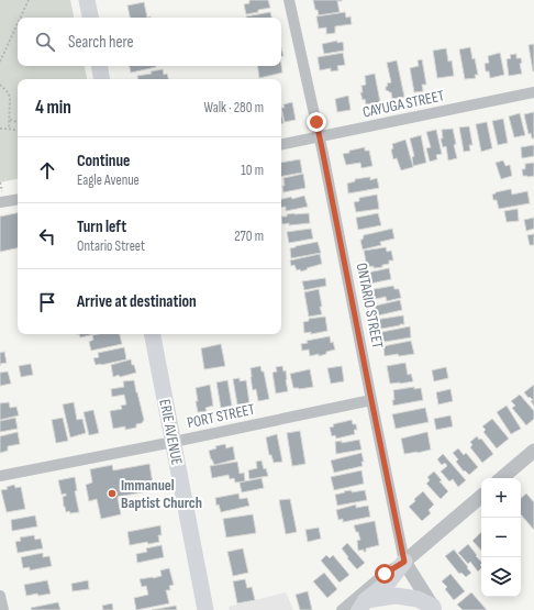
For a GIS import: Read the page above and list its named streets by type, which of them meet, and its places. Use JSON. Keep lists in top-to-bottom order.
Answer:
{
  "streets": {
    "main road": ["ERIE AVENUE"],
    "street": ["CAYUGA STREET", "ONTARIO STREET", "PORT STREET"]
  },
  "crossings": [
    ["CAYUGA STREET", "ONTARIO STREET"],
    ["ONTARIO STREET", "PORT STREET"],
    ["PORT STREET", "ERIE AVENUE"]
  ],
  "places": ["Immanuel Baptist Church"],
  "page": {
    "search": "Search here",
    "heading": ["4 min", "Walk · 280 m"],
    "list": [
      ["Continue", "Eagle Avenue", "10 m"],
      ["Turn left", "Ontario Street", "270 m"],
      "Arrive at destination"
    ],
    "map_buttons": ["+", "−"]
  }
}
